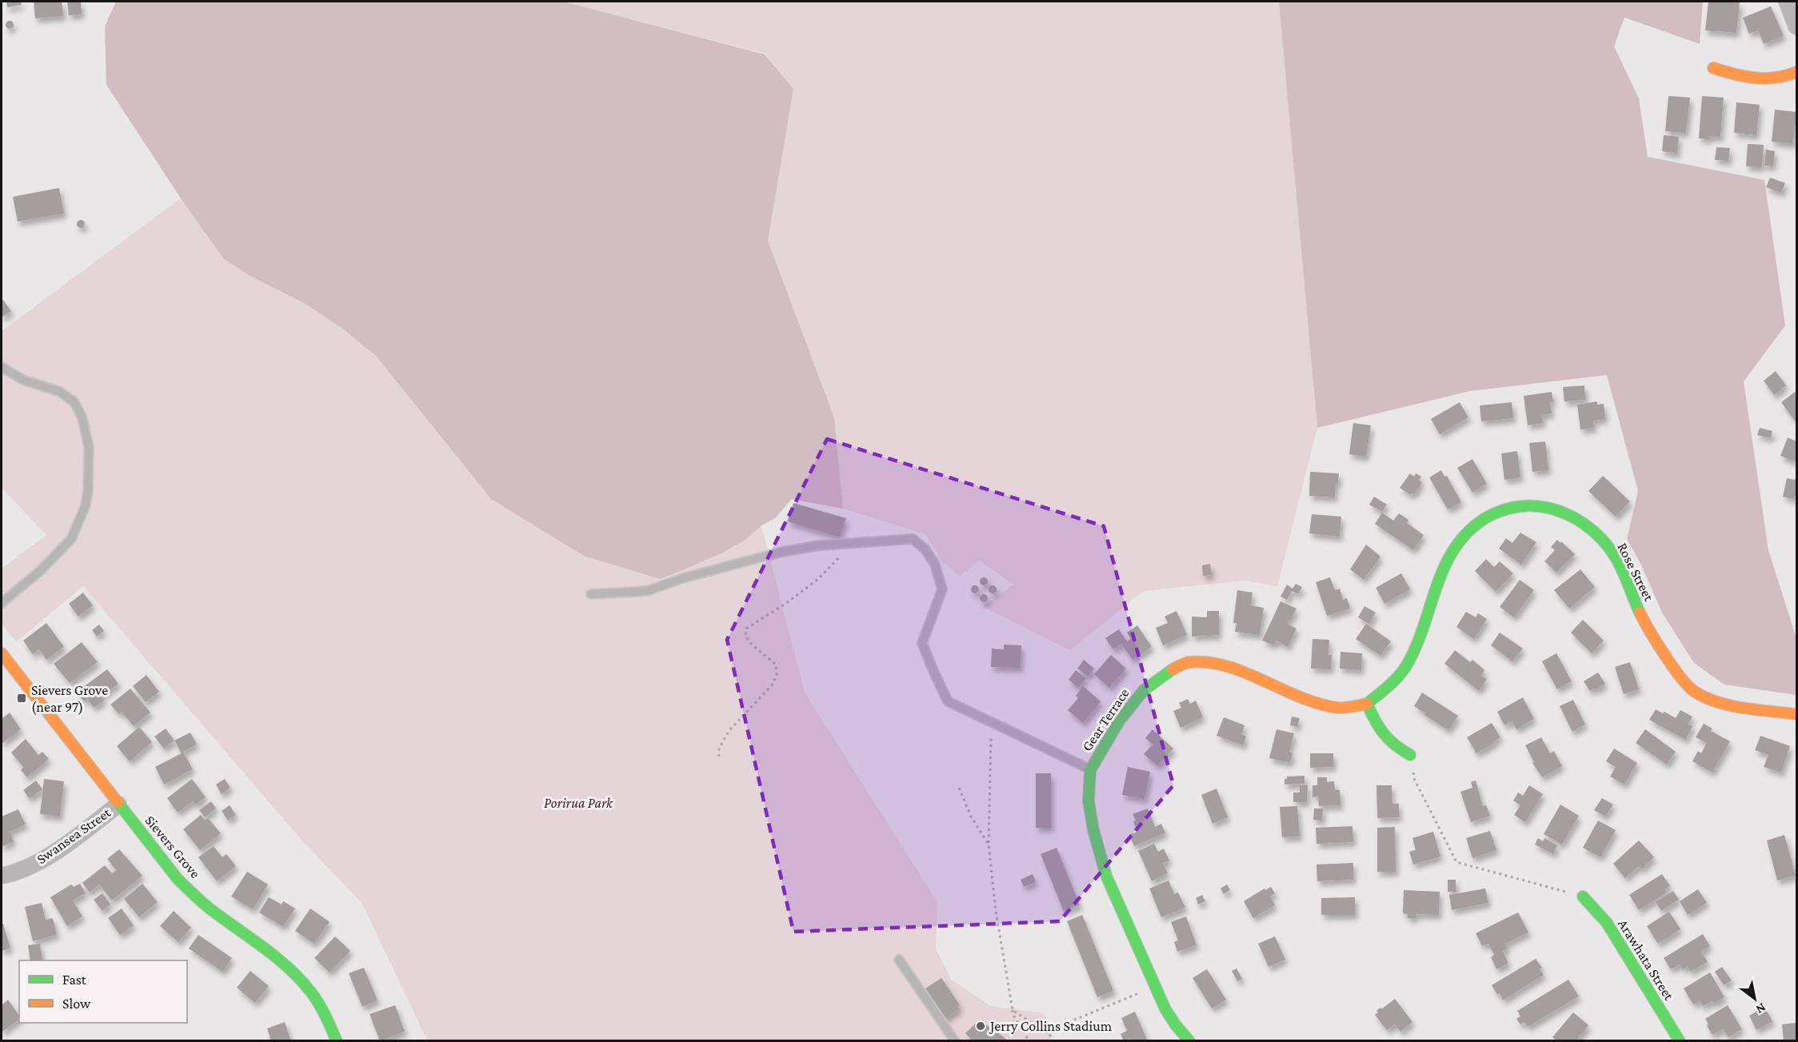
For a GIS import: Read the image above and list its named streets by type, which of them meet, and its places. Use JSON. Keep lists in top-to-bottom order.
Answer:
{
  "streets": {
    "street": [
      "Rose Street",
      "Gear Terrace",
      "Swansea Street",
      "Sievers Grove",
      "Arawhata Street"
    ]
  },
  "crossings": [
    ["Rose Street", "Gear Terrace"],
    ["Swansea Street", "Sievers Grove"]
  ],
  "parks": ["Porirua Park"],
  "places": {
    "transit": ["Sievers Grove (near 97)"],
    "other": ["Jerry Collins Stadium"]
  },
  "legend": ["Fast", "Slow"],
  "north": "bottom right"
}
